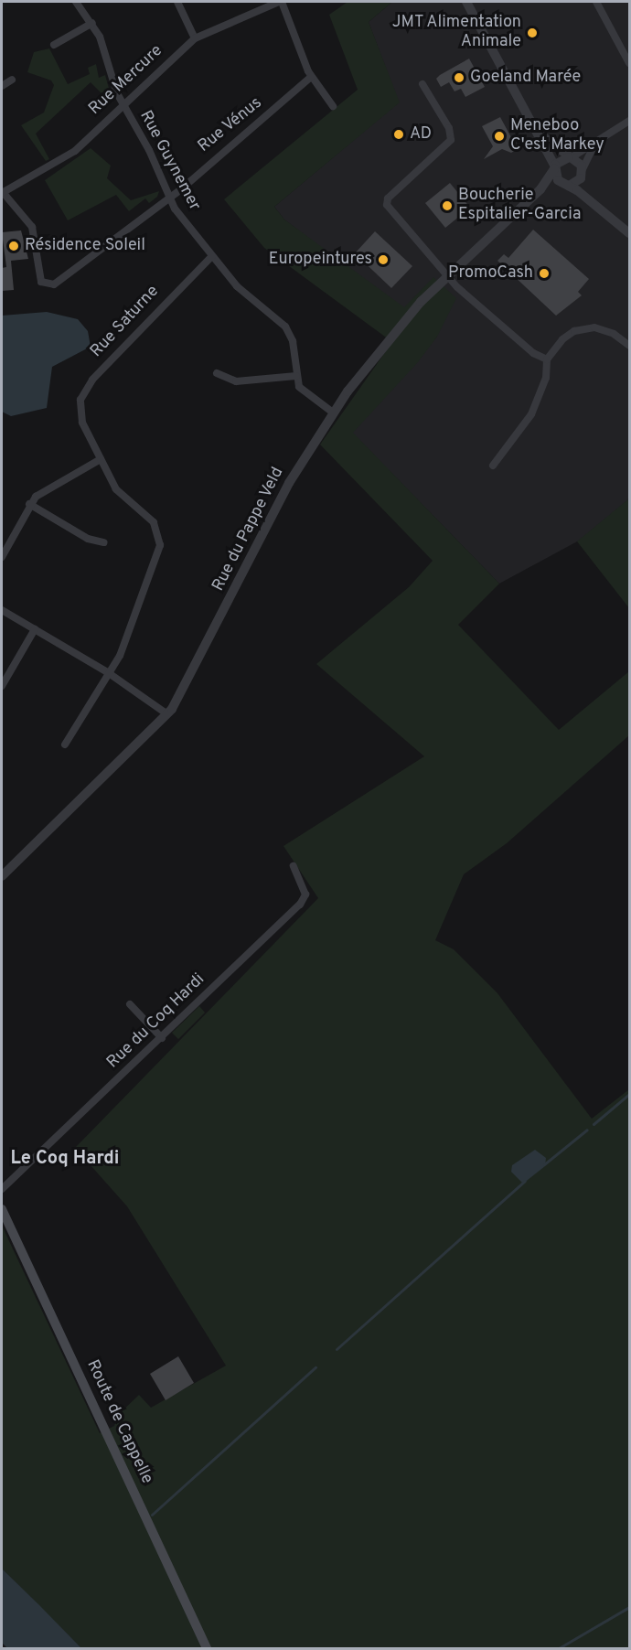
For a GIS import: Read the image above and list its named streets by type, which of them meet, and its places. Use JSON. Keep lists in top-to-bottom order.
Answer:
{
  "streets": {
    "main road": ["Route de Cappelle"],
    "street": [
      "Rue Mercure",
      "Rue Vénus",
      "Rue Guynemer",
      "Rue Saturne",
      "Rue du Pappe Veld",
      "Rue du Coq Hardi"
    ]
  },
  "crossings": [
    ["Rue Mercure", "Rue Vénus"],
    ["Rue Mercure", "Rue Guynemer"],
    ["Rue Vénus", "Rue Guynemer"],
    ["Rue Guynemer", "Rue Saturne"],
    ["Rue Guynemer", "Rue du Pappe Veld"]
  ],
  "districts": ["Le Coq Hardi"],
  "places": [
    "JMT Alimentation Animale",
    "Goeland Marée",
    "AD",
    "Meneboo C'est Markey",
    "Boucherie Espitalier-Garcia",
    "Résidence Soleil",
    "Europeintures",
    "PromoCash"
  ]
}
